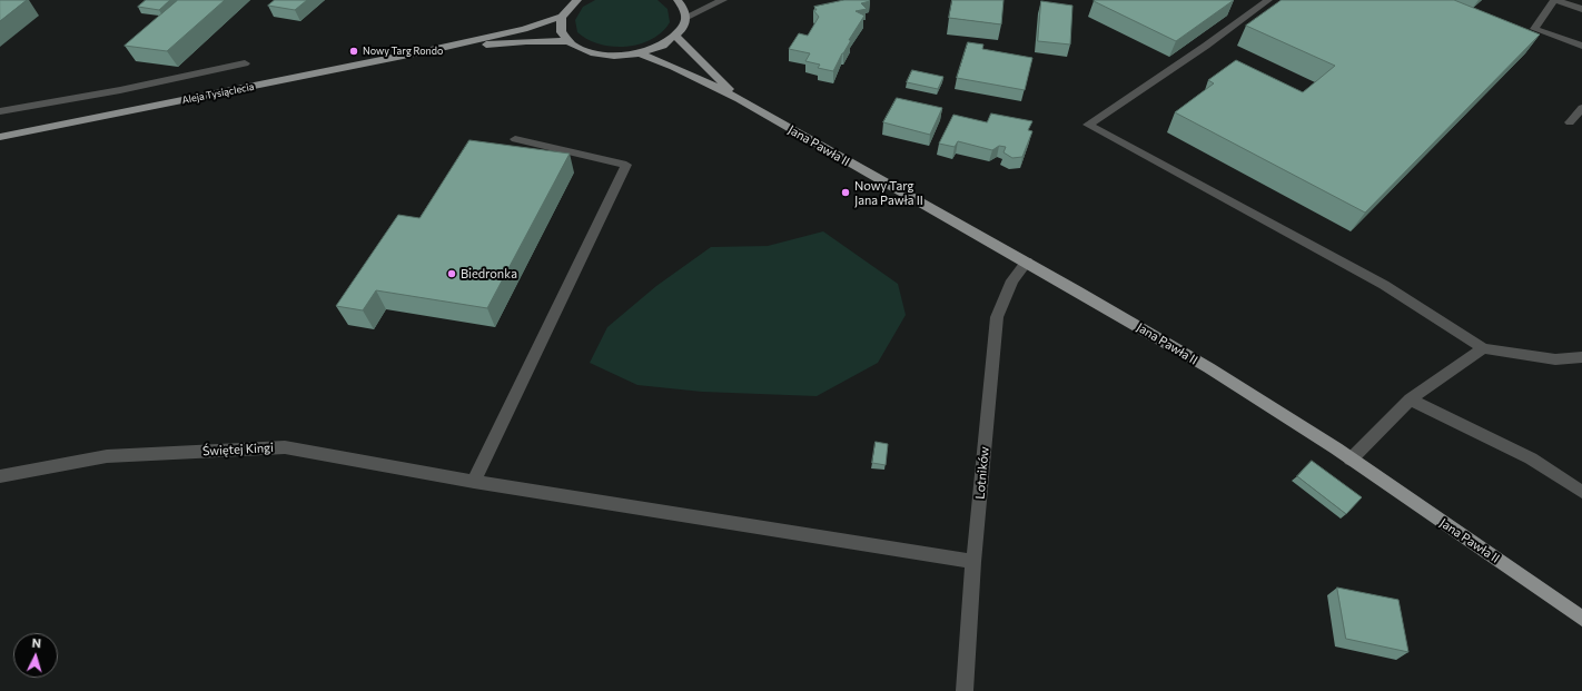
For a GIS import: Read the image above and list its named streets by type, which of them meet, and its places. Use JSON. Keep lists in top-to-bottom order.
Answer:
{
  "streets": {
    "main road": ["Aleja Tysiąclecia", "Jana Pawła II"],
    "street": ["Świętej Kingi", "Lotników"]
  },
  "crossings": [
    ["Jana Pawła II", "Lotników"],
    ["Świętej Kingi", "Lotników"]
  ],
  "places": ["Nowy Targ Rondo", "Nowy Targ Jana Pawła II", "Biedronka"],
  "north": "top"
}
